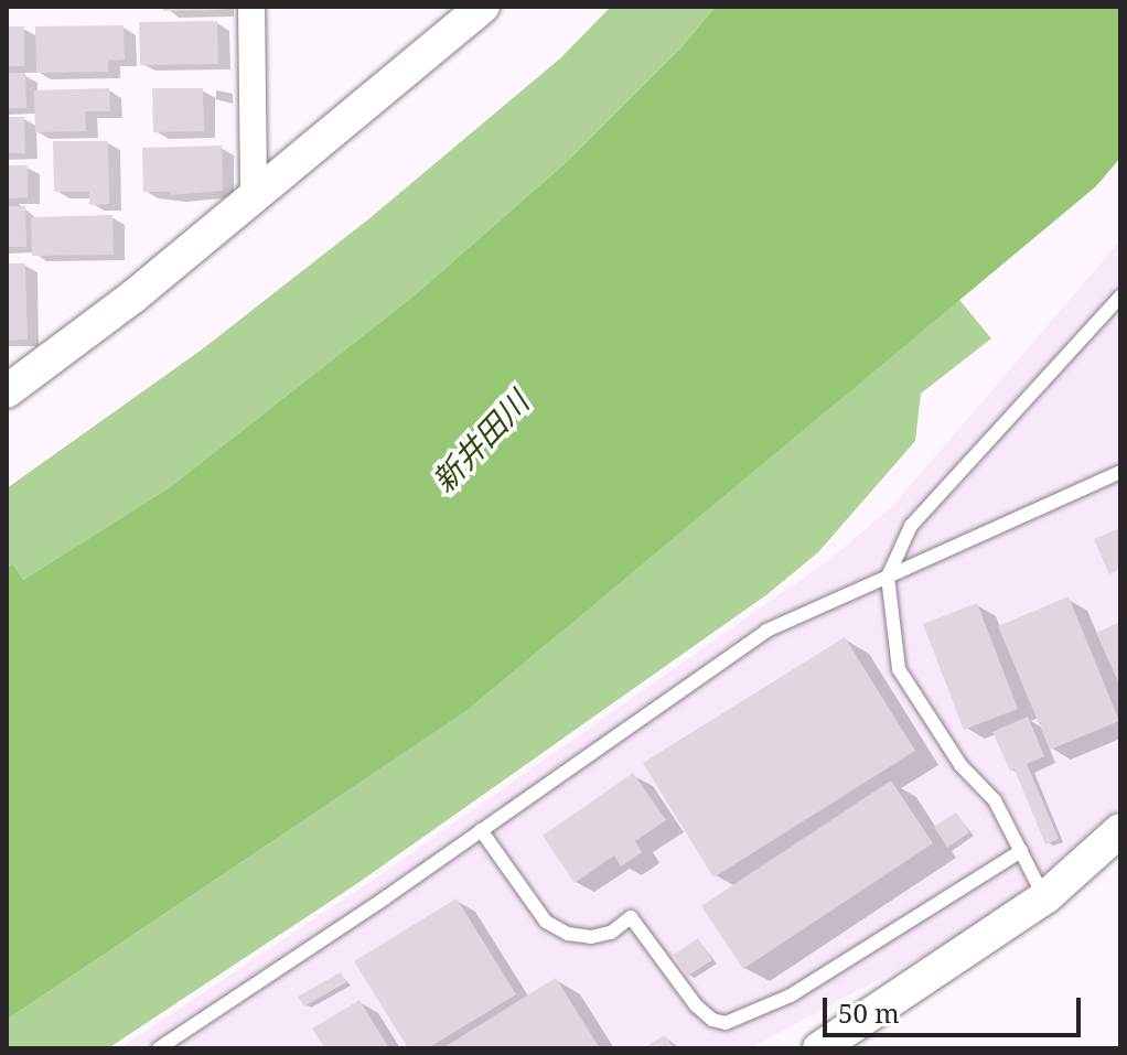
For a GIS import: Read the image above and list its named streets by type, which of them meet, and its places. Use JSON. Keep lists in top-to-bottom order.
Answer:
{
  "water": ["新井田川"],
  "scale_bar": "50 m"
}
